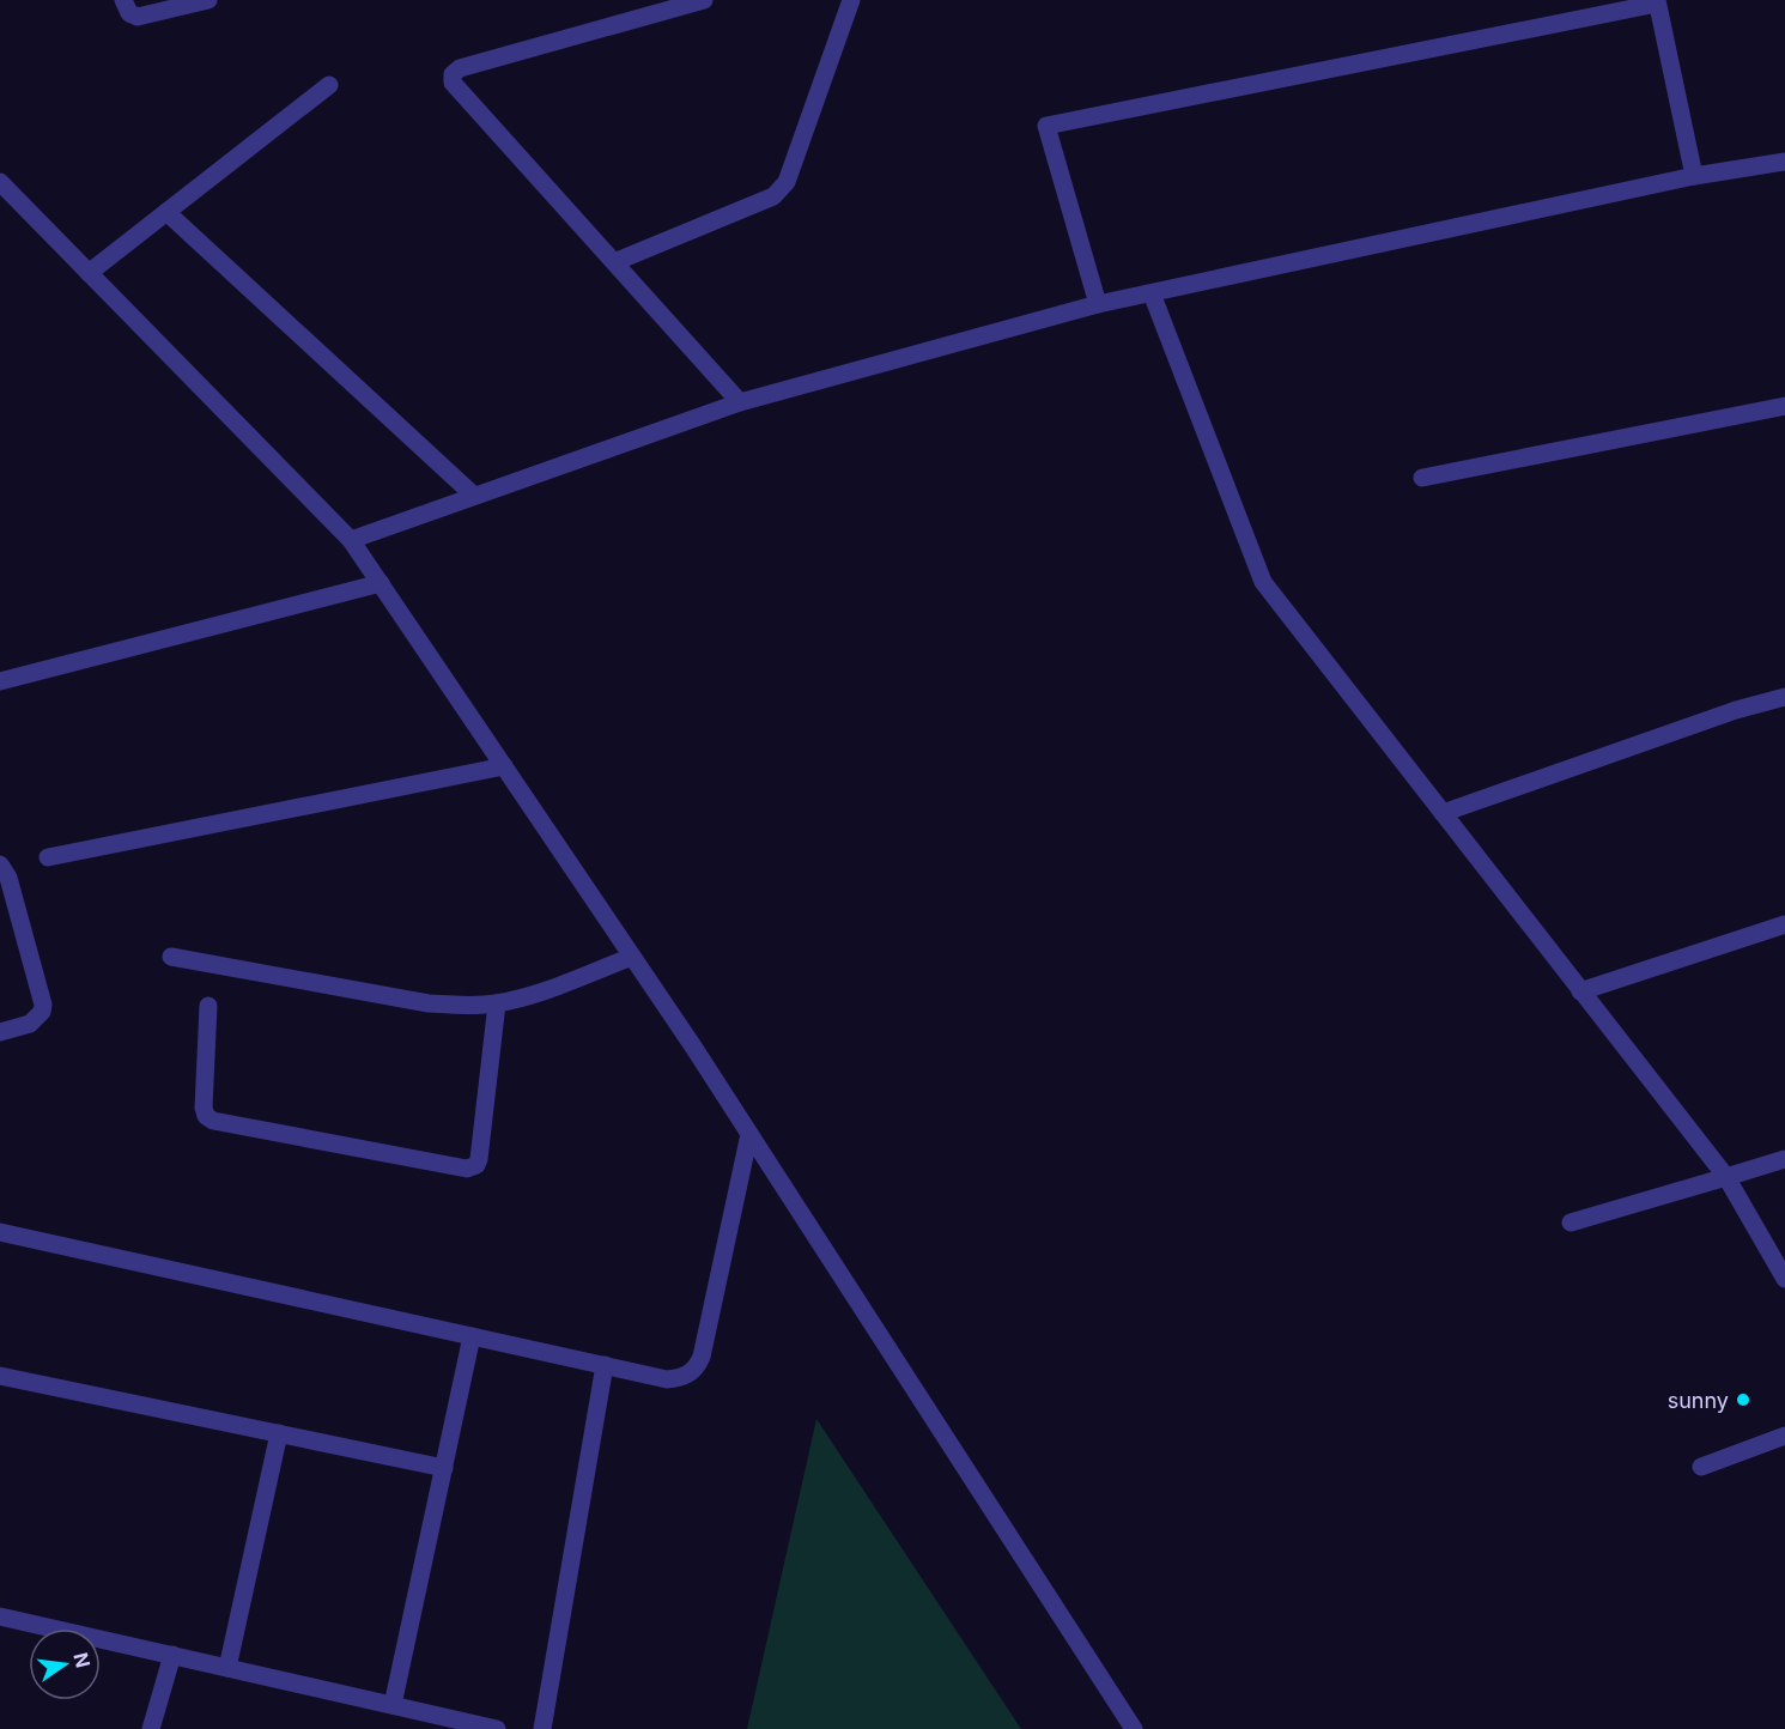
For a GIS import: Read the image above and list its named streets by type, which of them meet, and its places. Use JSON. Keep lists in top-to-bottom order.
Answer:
{
  "places": ["sunny"],
  "north": "right"
}
